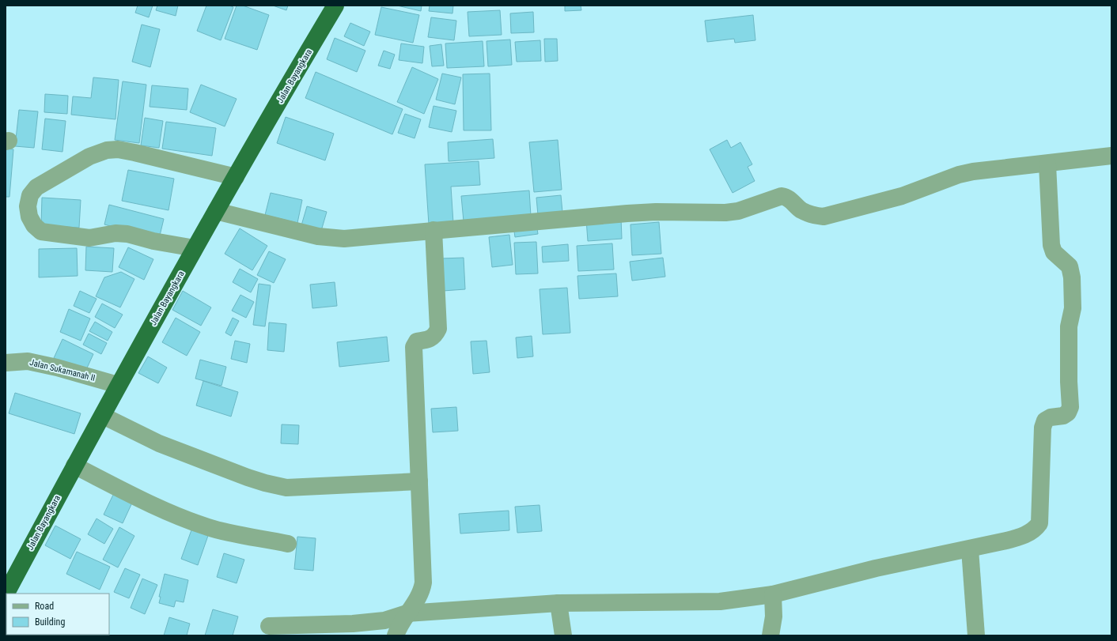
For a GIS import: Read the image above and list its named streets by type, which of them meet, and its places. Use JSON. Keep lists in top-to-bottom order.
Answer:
{
  "streets": {
    "highway": ["Jalan Bayangkara"],
    "street": ["Jalan Sukamanah II"]
  },
  "crossings": [
    ["Jalan Bayangkara", "Jalan Sukamanah II"]
  ],
  "legend": ["Road", "Building"]
}
